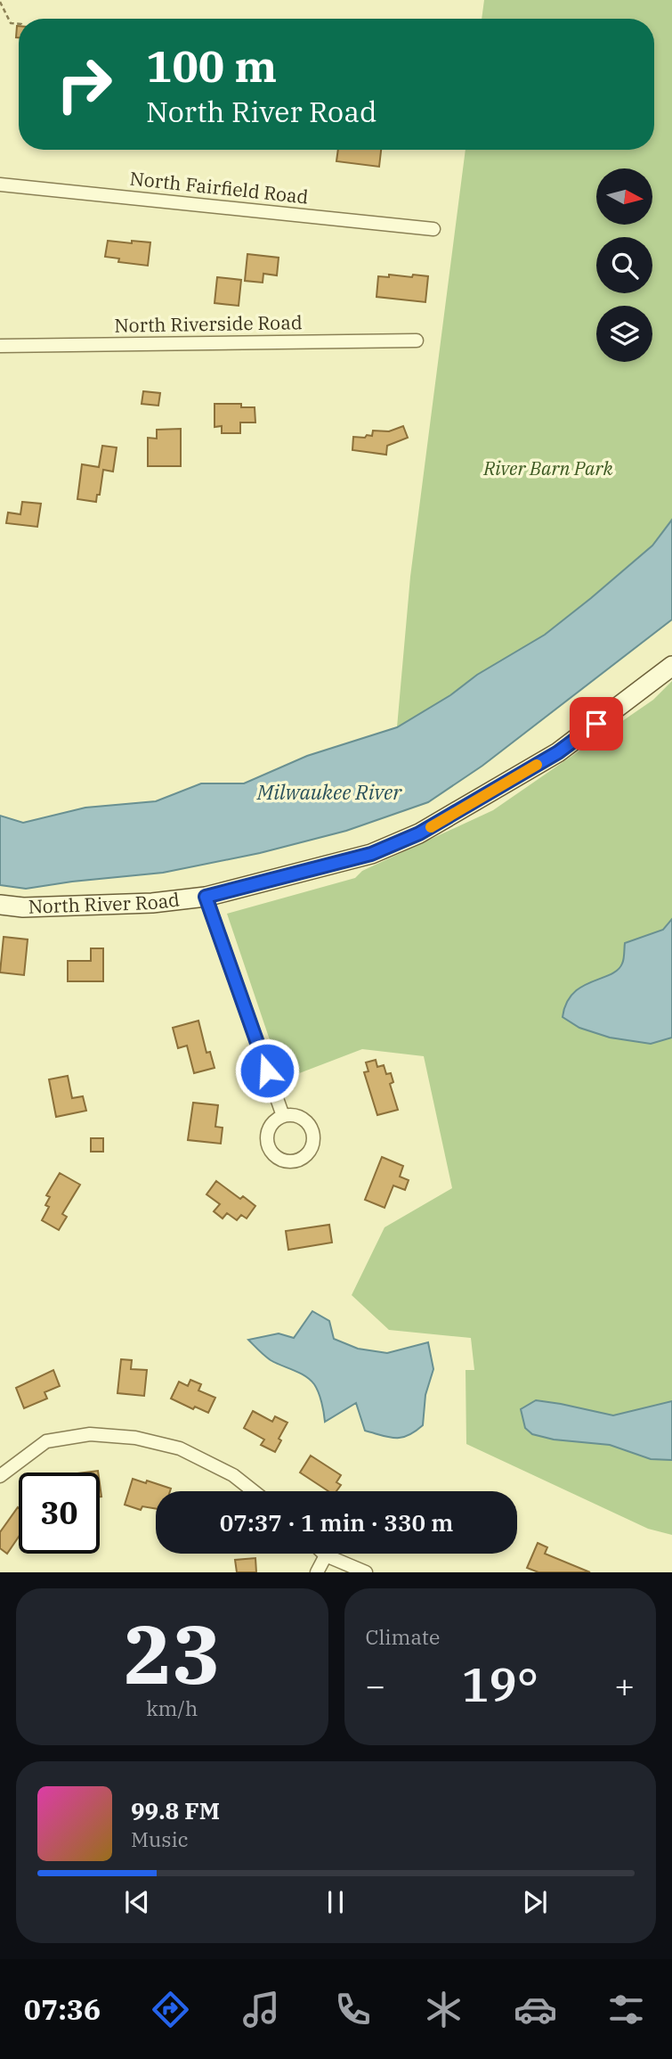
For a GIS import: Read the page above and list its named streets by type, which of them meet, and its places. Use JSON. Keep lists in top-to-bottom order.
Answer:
{
  "streets": {
    "street": ["North Fairfield Road", "North Riverside Road", "North River Road"]
  },
  "water": ["Milwaukee River"],
  "parks": ["River Barn Park"],
  "north": "right",
  "page": {
    "turn": ["100 m", "North River Road"],
    "limit": "30",
    "trip": "07:37 · 1 min · 330 m",
    "tile": [
      ["23", "km/h"],
      "Climate"
    ],
    "heat": ["−", "19°", "+"],
    "song": ["99.8 FM", "Music"],
    "tabs": "07:36"
  }
}
